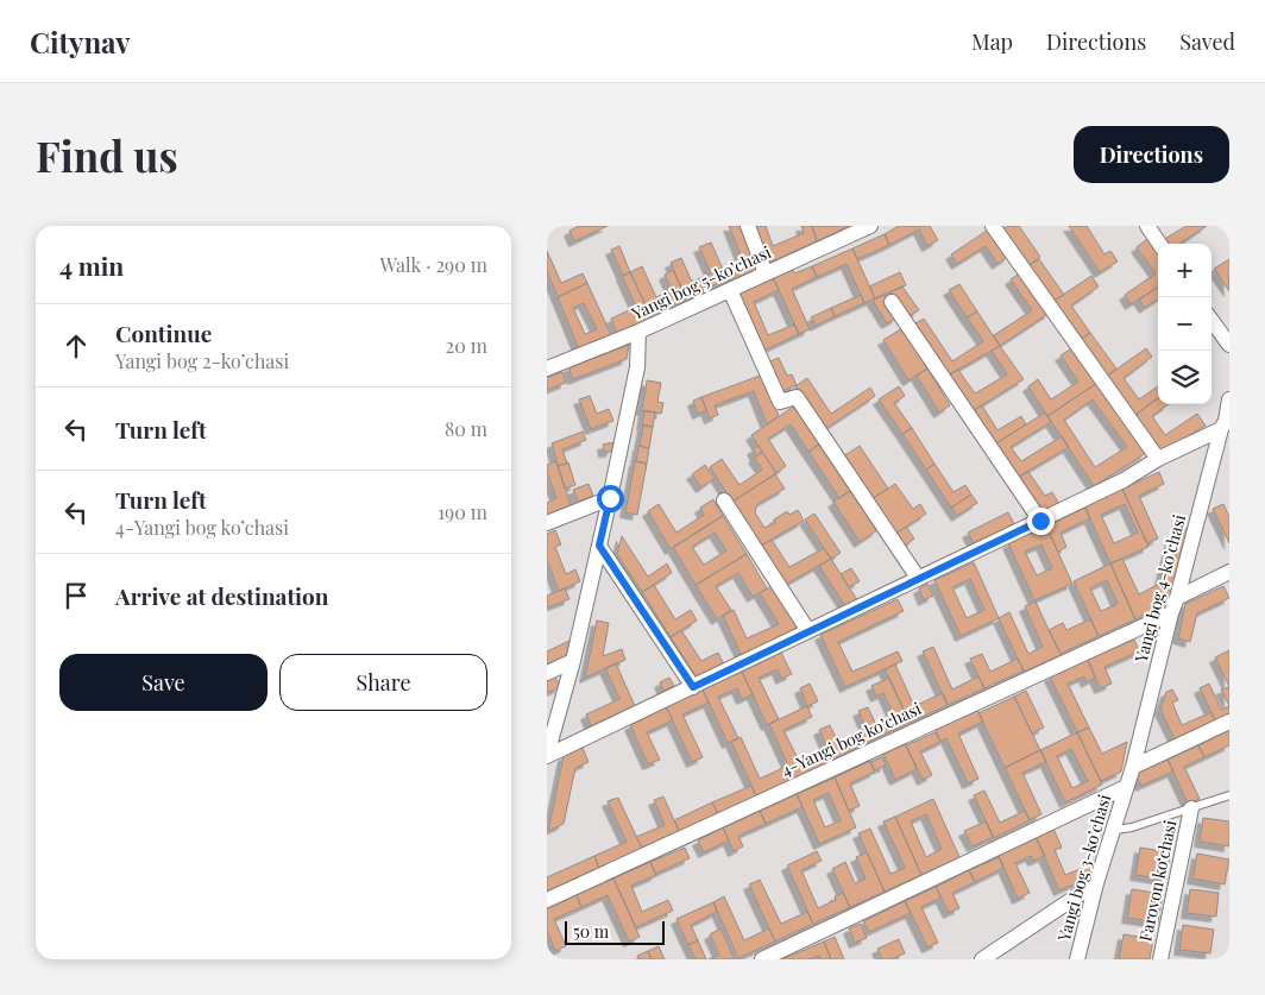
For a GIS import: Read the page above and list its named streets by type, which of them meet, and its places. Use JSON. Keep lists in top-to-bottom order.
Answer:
{
  "streets": {
    "street": [
      "Yangi bog 5-koʼchasi",
      "Yangi bog 4-koʼchasi",
      "4-Yangi bog koʼchasi",
      "Yangi bog 3-koʼchasi",
      "Farovon koʻchasi"
    ]
  },
  "crossings": [
    ["Yangi bog 4-koʼchasi", "4-Yangi bog koʼchasi"],
    ["Yangi bog 4-koʼchasi", "Yangi bog 3-koʼchasi"]
  ],
  "scale_bar": "50 m",
  "page": {
    "header": "Citynav",
    "nav": ["Map", "Directions", "Saved"],
    "buttons": [
      "Directions",
      ["Save", "Share"]
    ],
    "title": "Find us",
    "heading": ["4 min", "Walk · 290 m"],
    "map_buttons": ["+", "−"],
    "list": [
      ["Continue", "Yangi bog 2-koʼchasi", "20 m"],
      ["Turn left", "80 m"],
      ["Turn left", "4-Yangi bog koʼchasi", "190 m"],
      "Arrive at destination"
    ],
    "scale": "50 m"
  }
}
